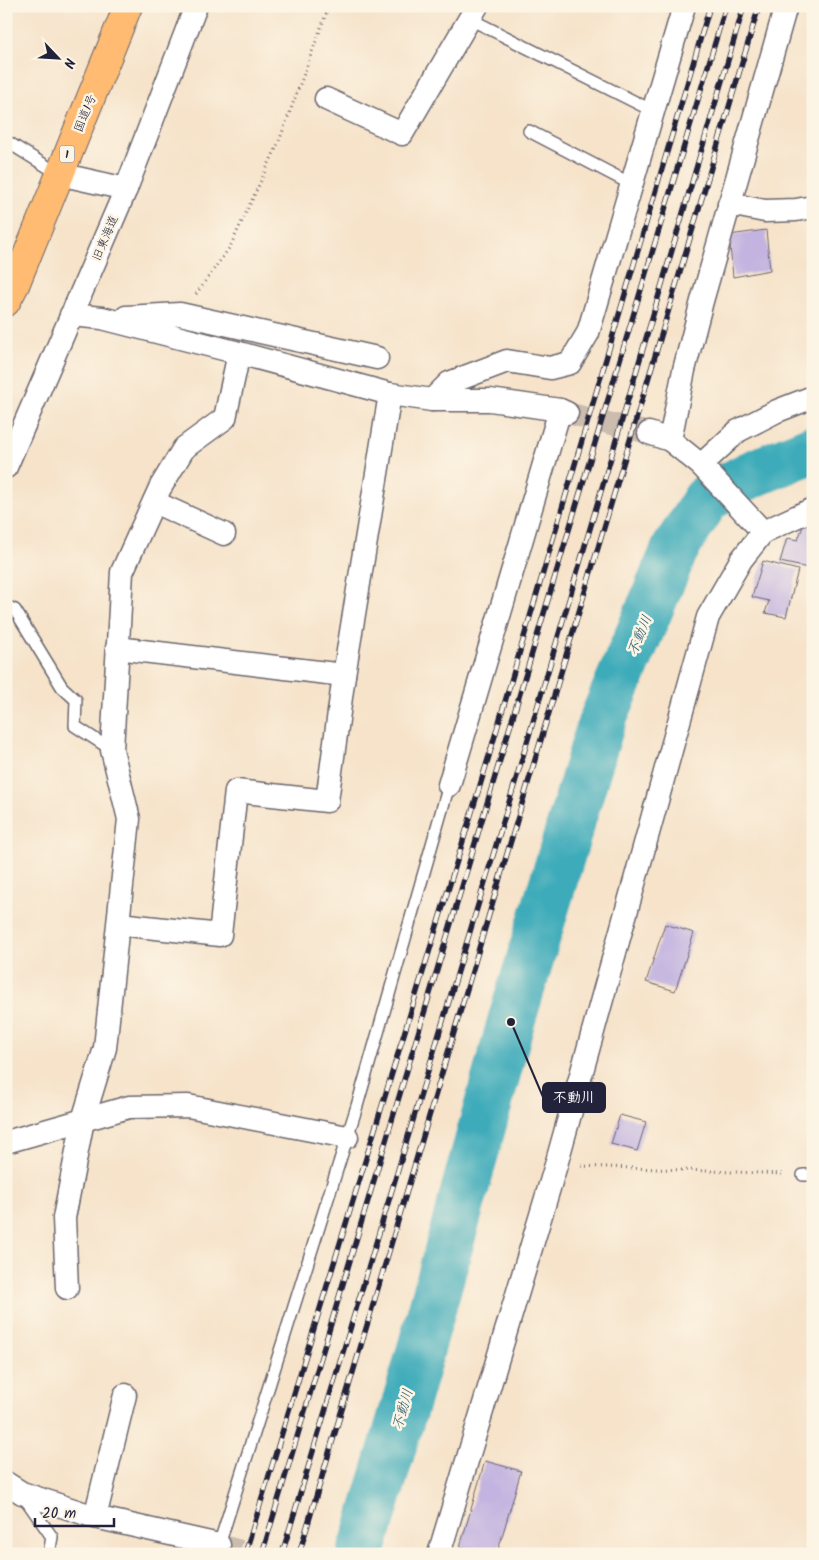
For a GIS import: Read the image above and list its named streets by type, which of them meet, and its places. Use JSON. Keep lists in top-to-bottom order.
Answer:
{
  "streets": {
    "highway": ["国道1号", "1"],
    "street": ["旧東海道"]
  },
  "water": ["不動川"],
  "places": ["不動川"],
  "scale_bar": "20 m",
  "north": "bottom right"
}
